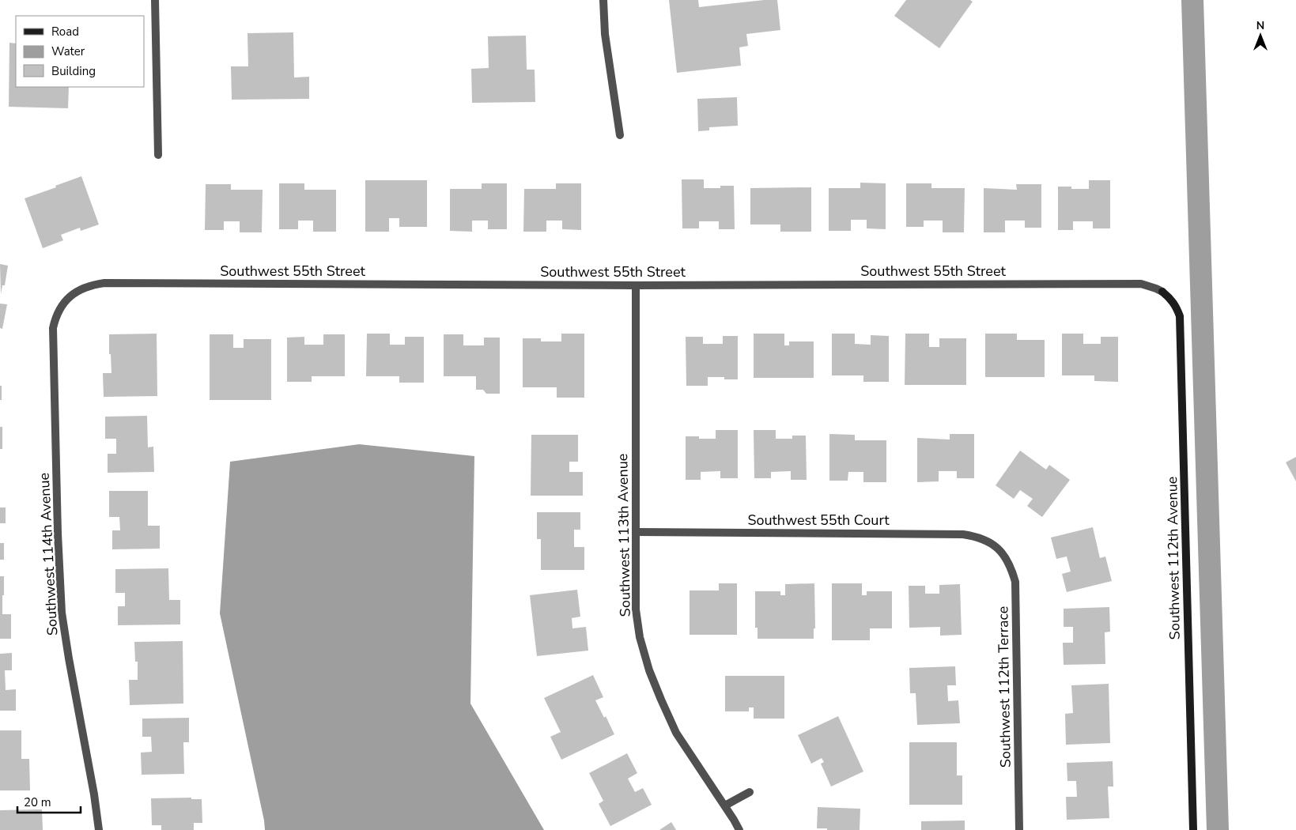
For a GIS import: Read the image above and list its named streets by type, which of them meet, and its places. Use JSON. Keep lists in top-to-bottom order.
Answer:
{
  "streets": {
    "street": [
      "Southwest 55th Street",
      "Southwest 55th Court",
      "Southwest 113th Avenue",
      "Southwest 114th Avenue",
      "Southwest 112th Avenue",
      "Southwest 112th Terrace"
    ]
  },
  "crossings": [
    ["Southwest 55th Street", "Southwest 113th Avenue"],
    ["Southwest 55th Street", "Southwest 114th Avenue"],
    ["Southwest 55th Street", "Southwest 112th Avenue"],
    ["Southwest 55th Court", "Southwest 113th Avenue"],
    ["Southwest 55th Court", "Southwest 112th Terrace"]
  ],
  "legend": ["Road", "Water", "Building"],
  "scale_bar": "20 m",
  "north": "top"
}
